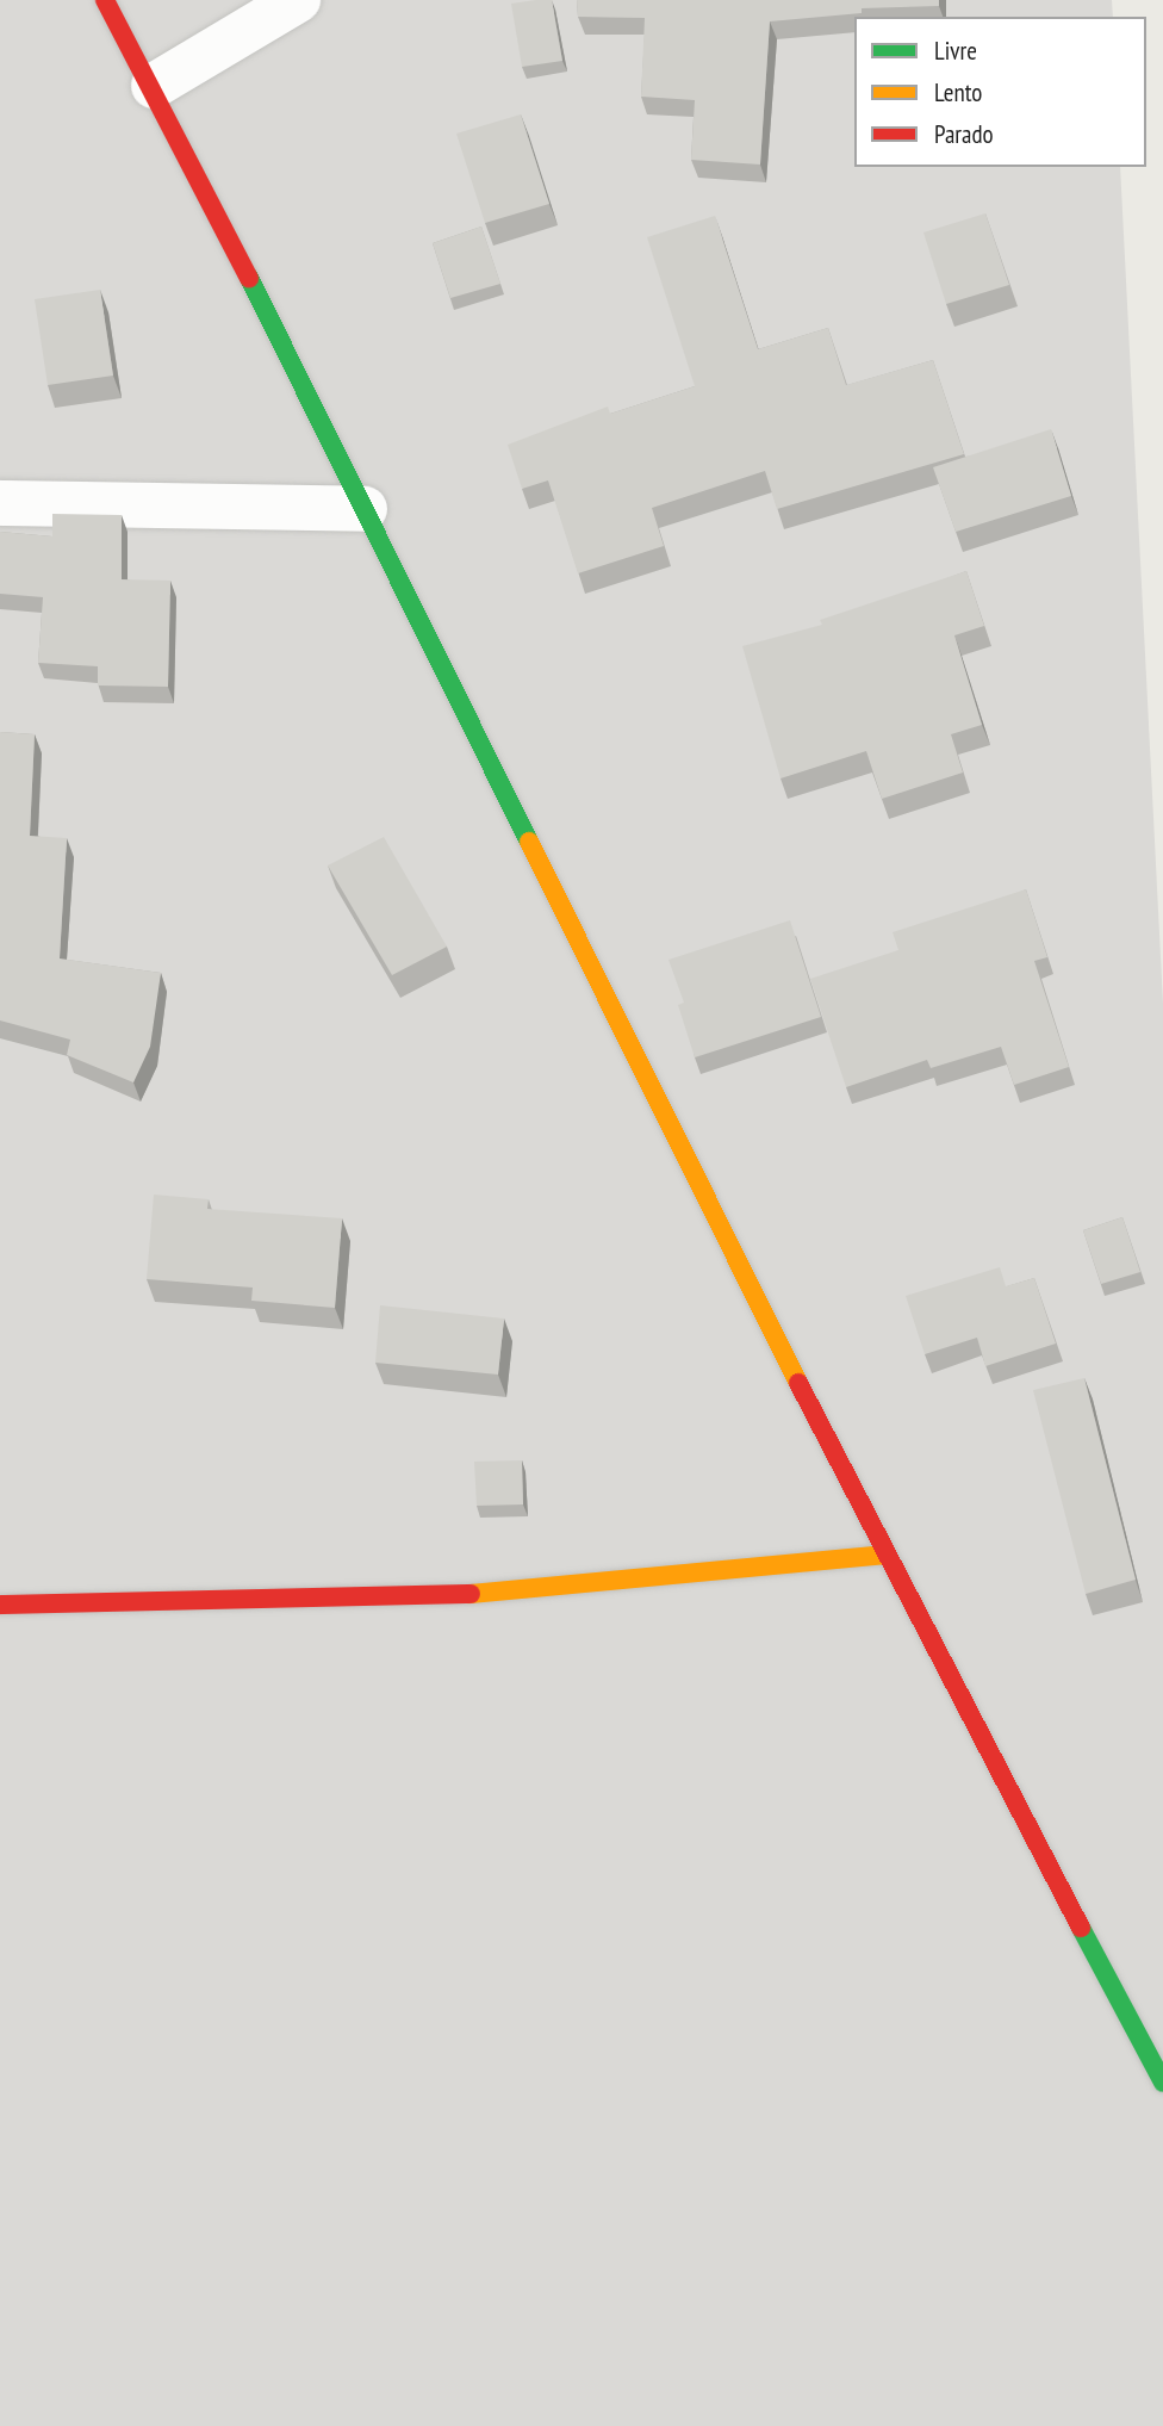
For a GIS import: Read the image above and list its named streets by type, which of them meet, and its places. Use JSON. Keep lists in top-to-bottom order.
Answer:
{
  "legend": ["Livre", "Lento", "Parado"]
}
